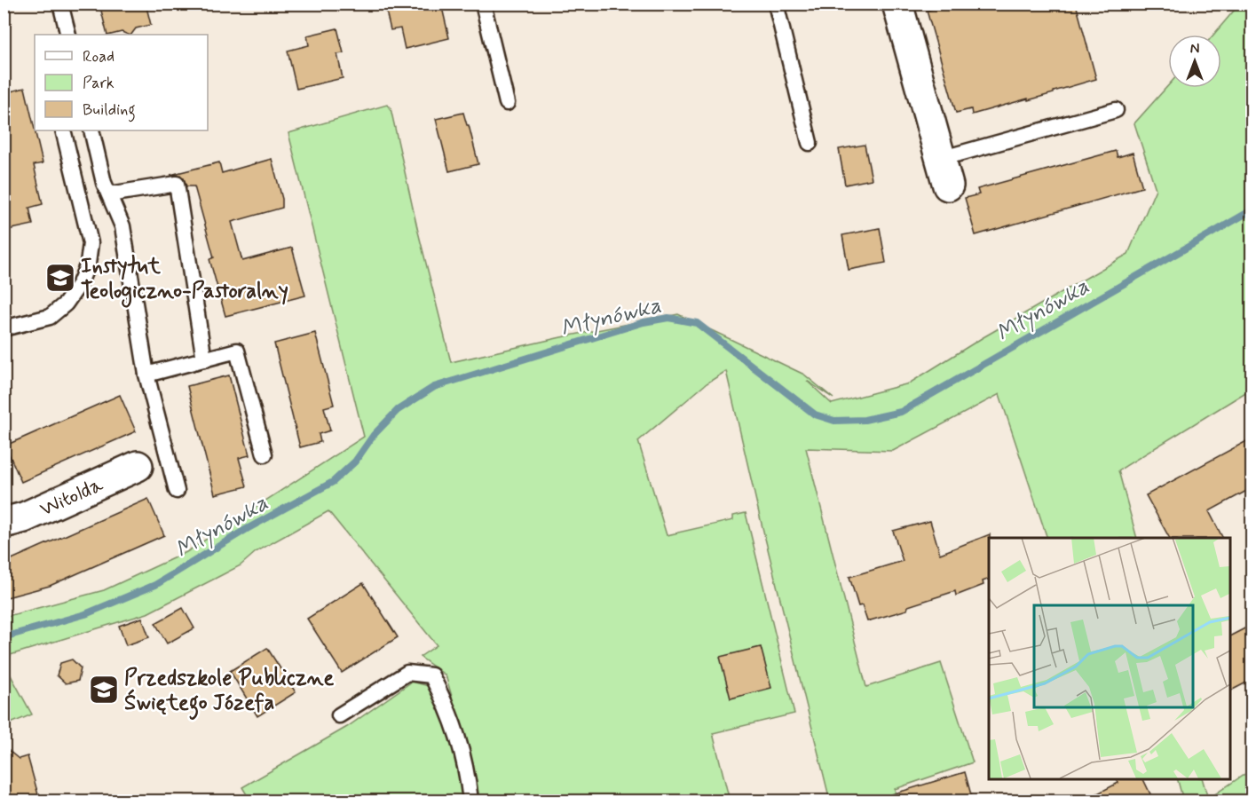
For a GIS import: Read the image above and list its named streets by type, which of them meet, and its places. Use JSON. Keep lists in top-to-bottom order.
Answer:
{
  "streets": {
    "street": ["Witolda"]
  },
  "water": ["Młynówka"],
  "places": {
    "school or university": ["Instytut Teologiczno-Pastoralny", "Przedszkole Publiczne Świętego Józefa"]
  },
  "legend": ["Road", "Park", "Building"],
  "north": "top"
}
